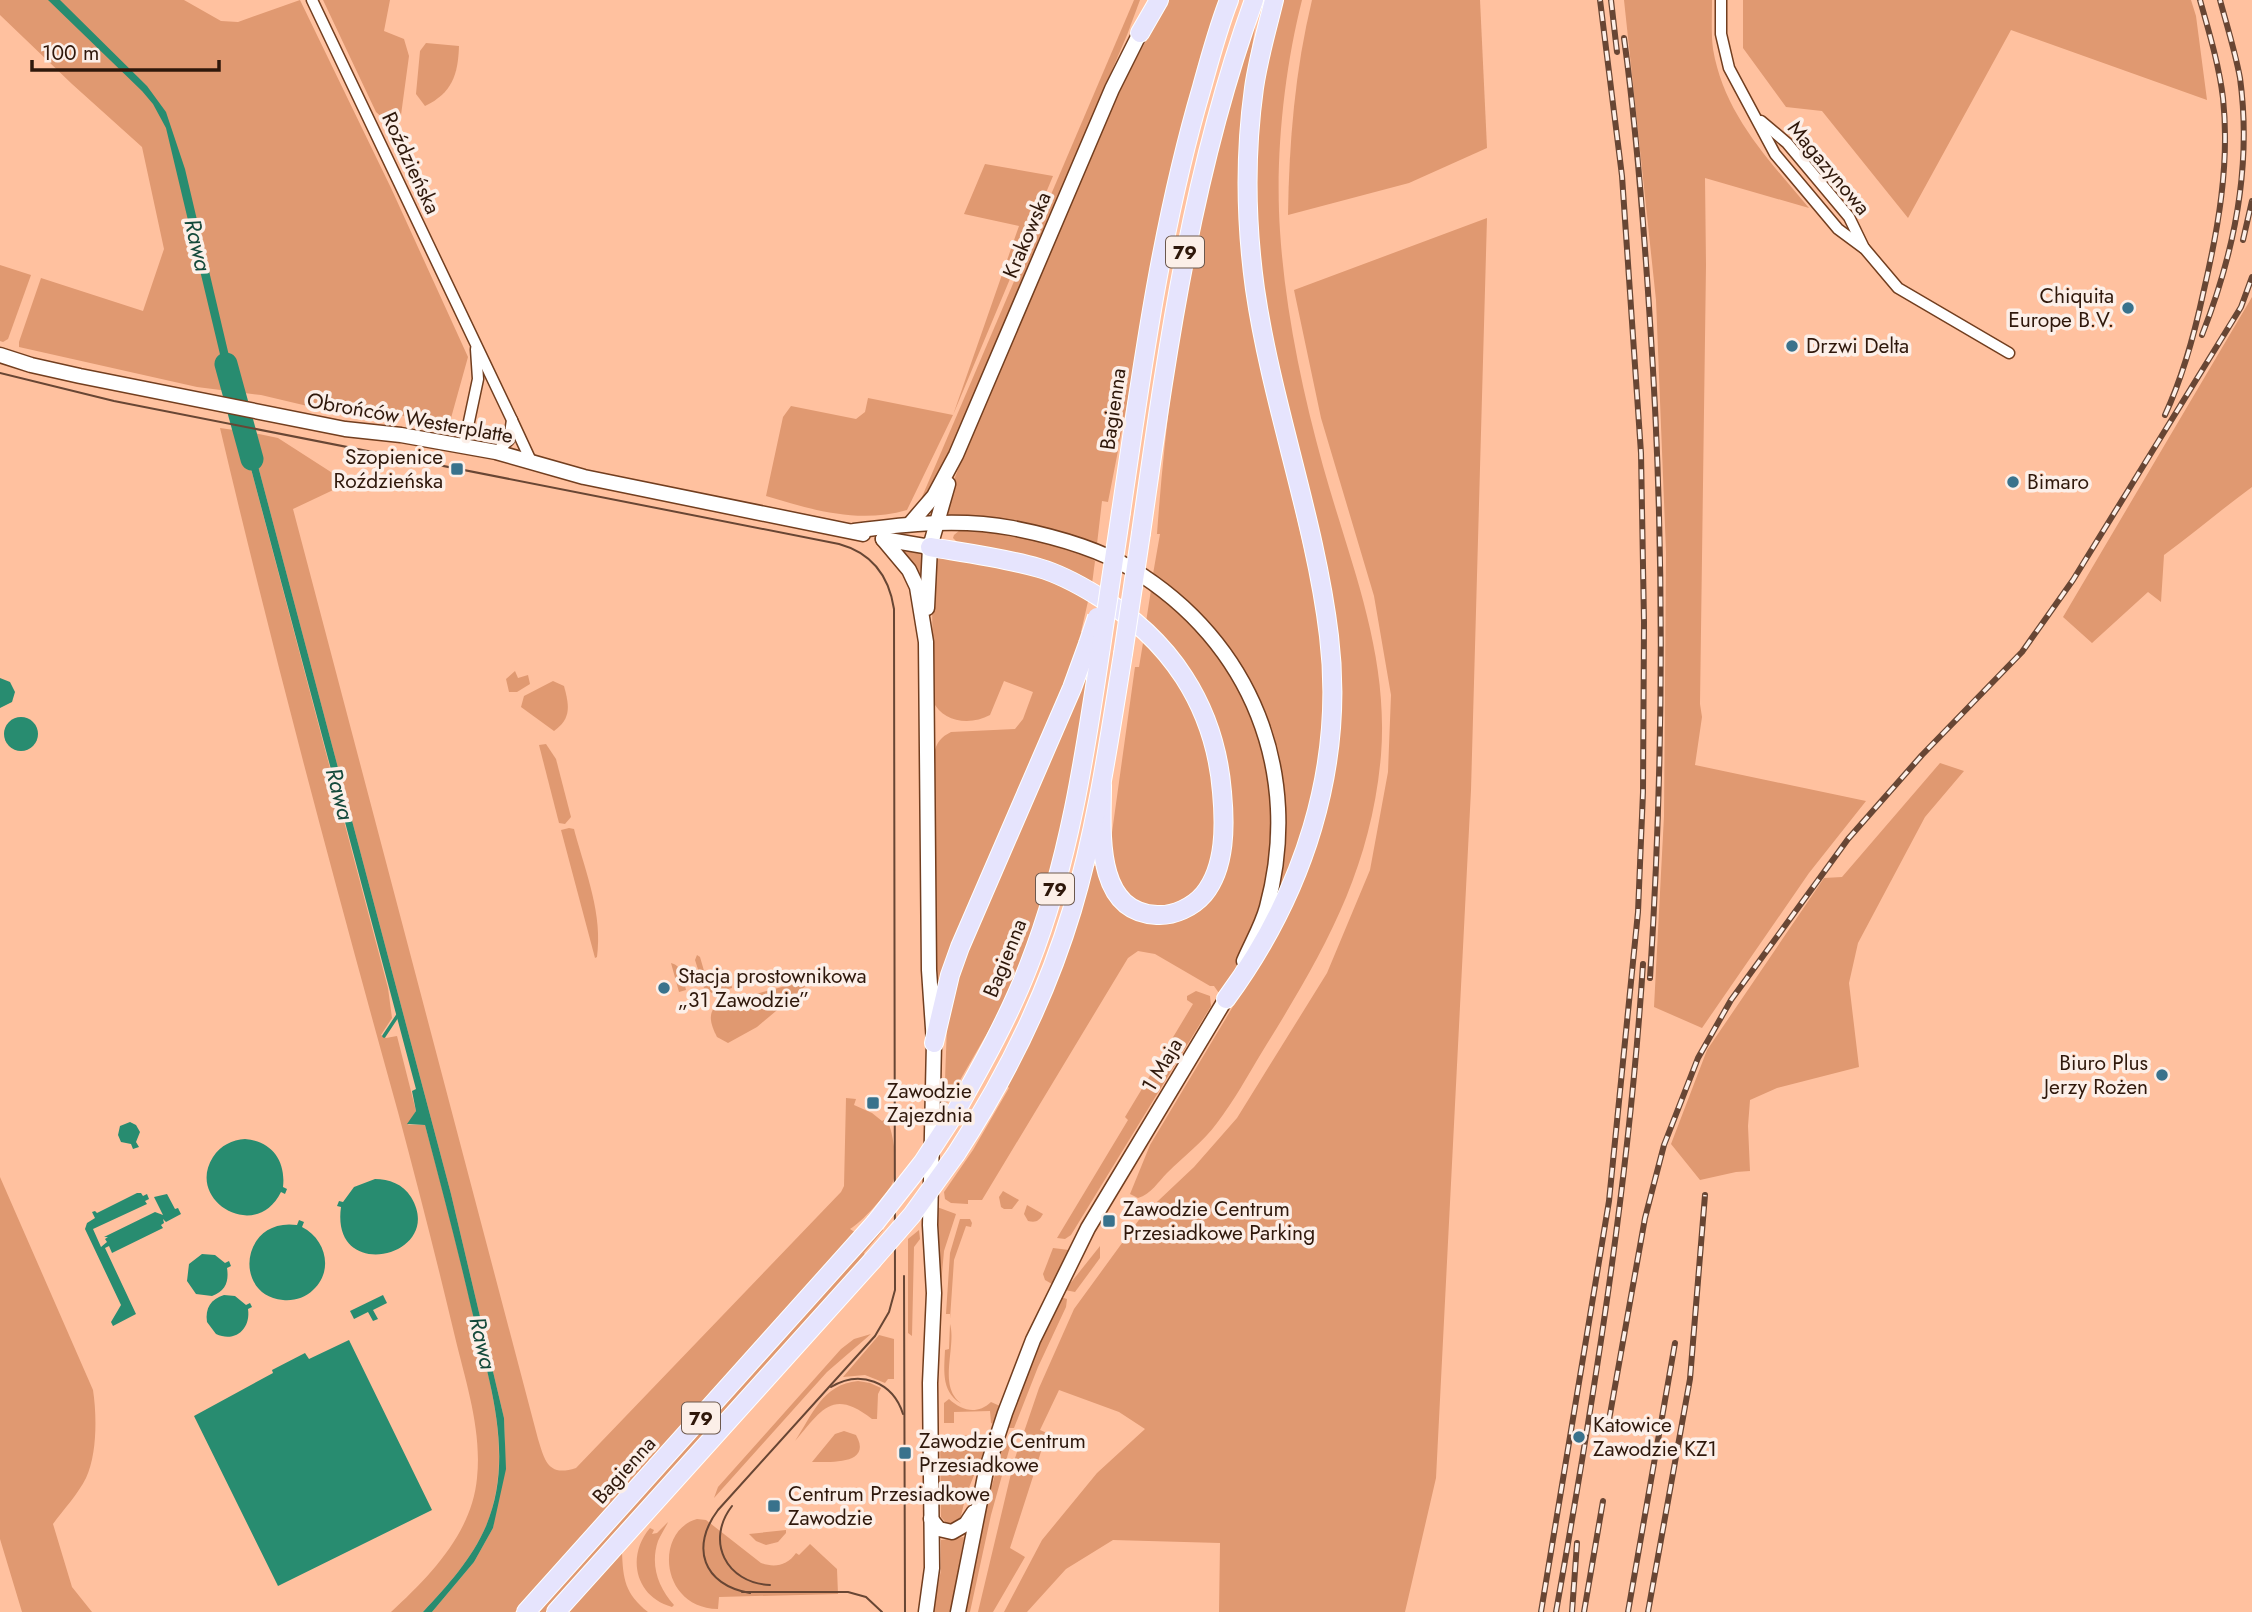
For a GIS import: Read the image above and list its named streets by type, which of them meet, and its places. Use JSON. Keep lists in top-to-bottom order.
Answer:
{
  "streets": {
    "main road": ["79", "Bagienna"],
    "street": [
      "Roździeńska",
      "Magazynowa",
      "Krakowska",
      "Obrońców Westerplatte",
      "1 Maja"
    ]
  },
  "crossings": [
    ["Roździeńska", "Obrońców Westerplatte"],
    ["Krakowska", "Obrońców Westerplatte"],
    ["Bagienna", "Obrońców Westerplatte"],
    ["Bagienna", "1 Maja"],
    ["Obrońców Westerplatte", "1 Maja"]
  ],
  "water": ["Rawa"],
  "places": {
    "other": [
      "Chiquita Europe B.V.",
      "Drzwi Delta",
      "Bimaro",
      "Stacja prostownikowa „31 Zawodzie”",
      "Biuro Plus Jerzy Rożen",
      "Katowice Zawodzie KZ1"
    ],
    "transit": [
      "Szopienice Roździeńska",
      "Zawodzie Zajezdnia",
      "Zawodzie Centrum Przesiadkowe Parking",
      "Zawodzie Centrum Przesiadkowe",
      "Centrum Przesiadkowe Zawodzie"
    ]
  },
  "scale_bar": "100 m"
}
